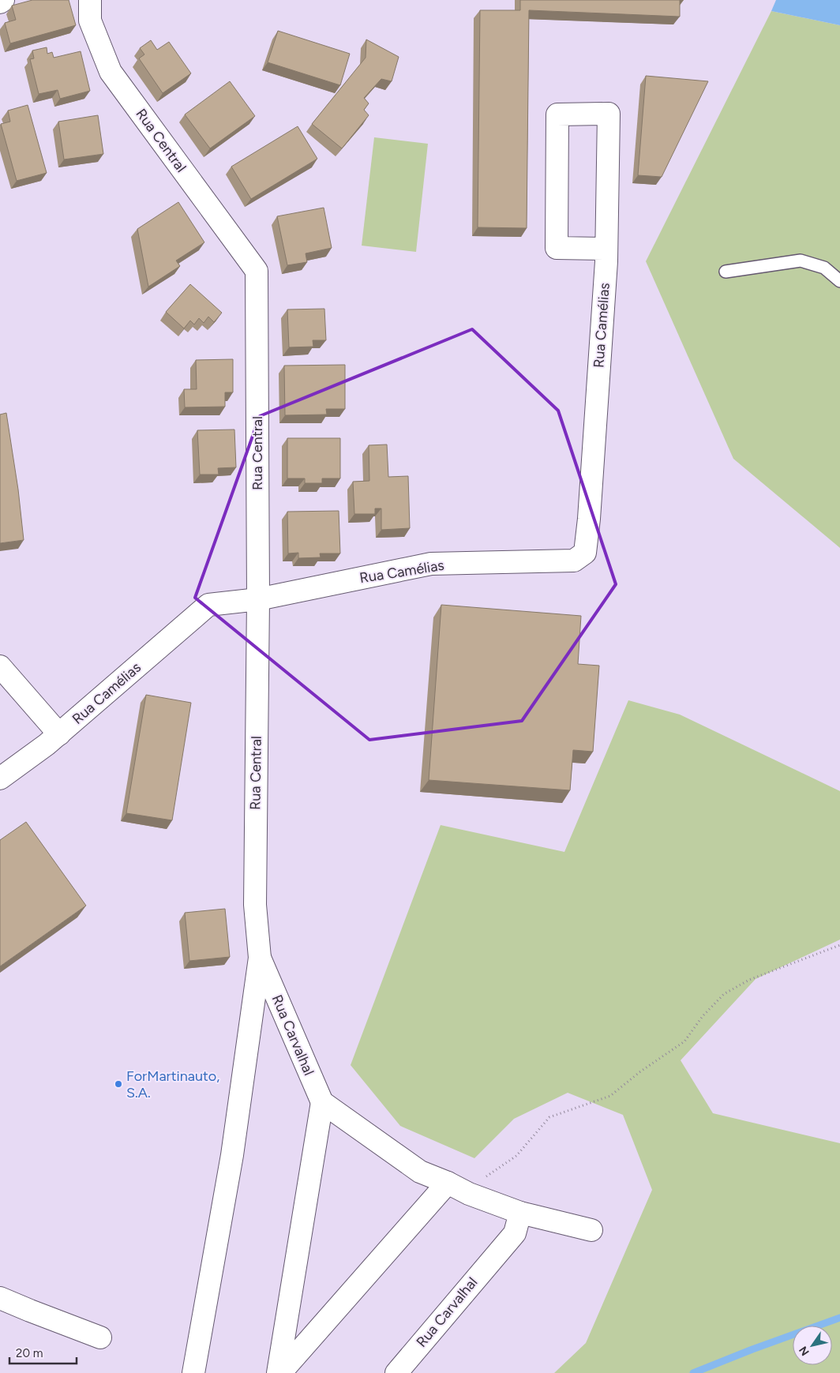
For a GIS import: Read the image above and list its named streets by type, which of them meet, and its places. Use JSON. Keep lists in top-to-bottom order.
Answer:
{
  "streets": {
    "street": ["Rua Central", "Rua Camélias", "Rua Carvalhal"]
  },
  "crossings": [
    ["Rua Central", "Rua Camélias"],
    ["Rua Central", "Rua Carvalhal"]
  ],
  "places": ["ForMartinauto, S.A."],
  "scale_bar": "20 m",
  "north": "bottom left"
}
